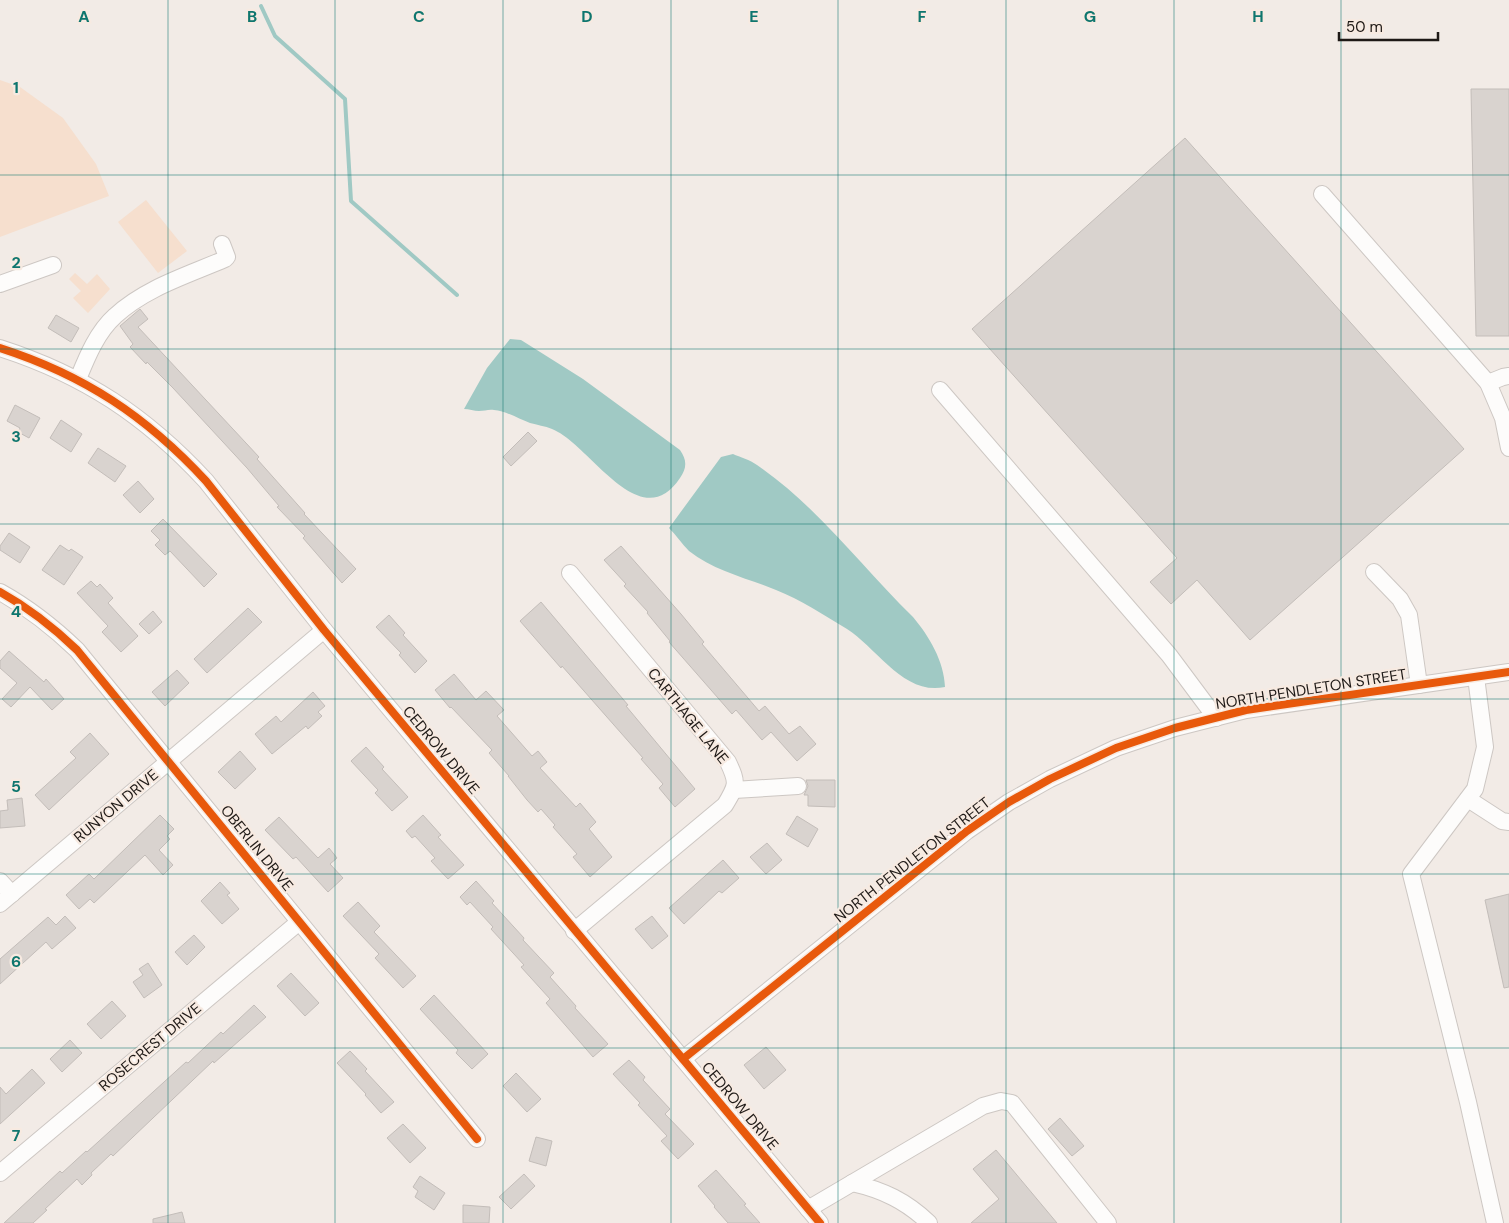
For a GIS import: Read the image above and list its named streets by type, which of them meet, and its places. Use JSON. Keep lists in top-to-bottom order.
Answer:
{
  "streets": {
    "street": [
      "NORTH PENDLETON STREET",
      "CARTHAGE LANE",
      "CEDROW DRIVE",
      "RUNYON DRIVE",
      "OBERLIN DRIVE",
      "ROSECREST DRIVE"
    ]
  },
  "crossings": [
    ["NORTH PENDLETON STREET", "CEDROW DRIVE"],
    ["CEDROW DRIVE", "RUNYON DRIVE"],
    ["RUNYON DRIVE", "OBERLIN DRIVE"],
    ["OBERLIN DRIVE", "ROSECREST DRIVE"]
  ],
  "scale_bar": "50 m",
  "grid": {
    "columns": [
      "A",
      "B",
      "C",
      "D",
      "E",
      "F",
      "G",
      "H"
    ],
    "rows": [
      "1",
      "2",
      "3",
      "4",
      "5",
      "6",
      "7"
    ]
  }
}
